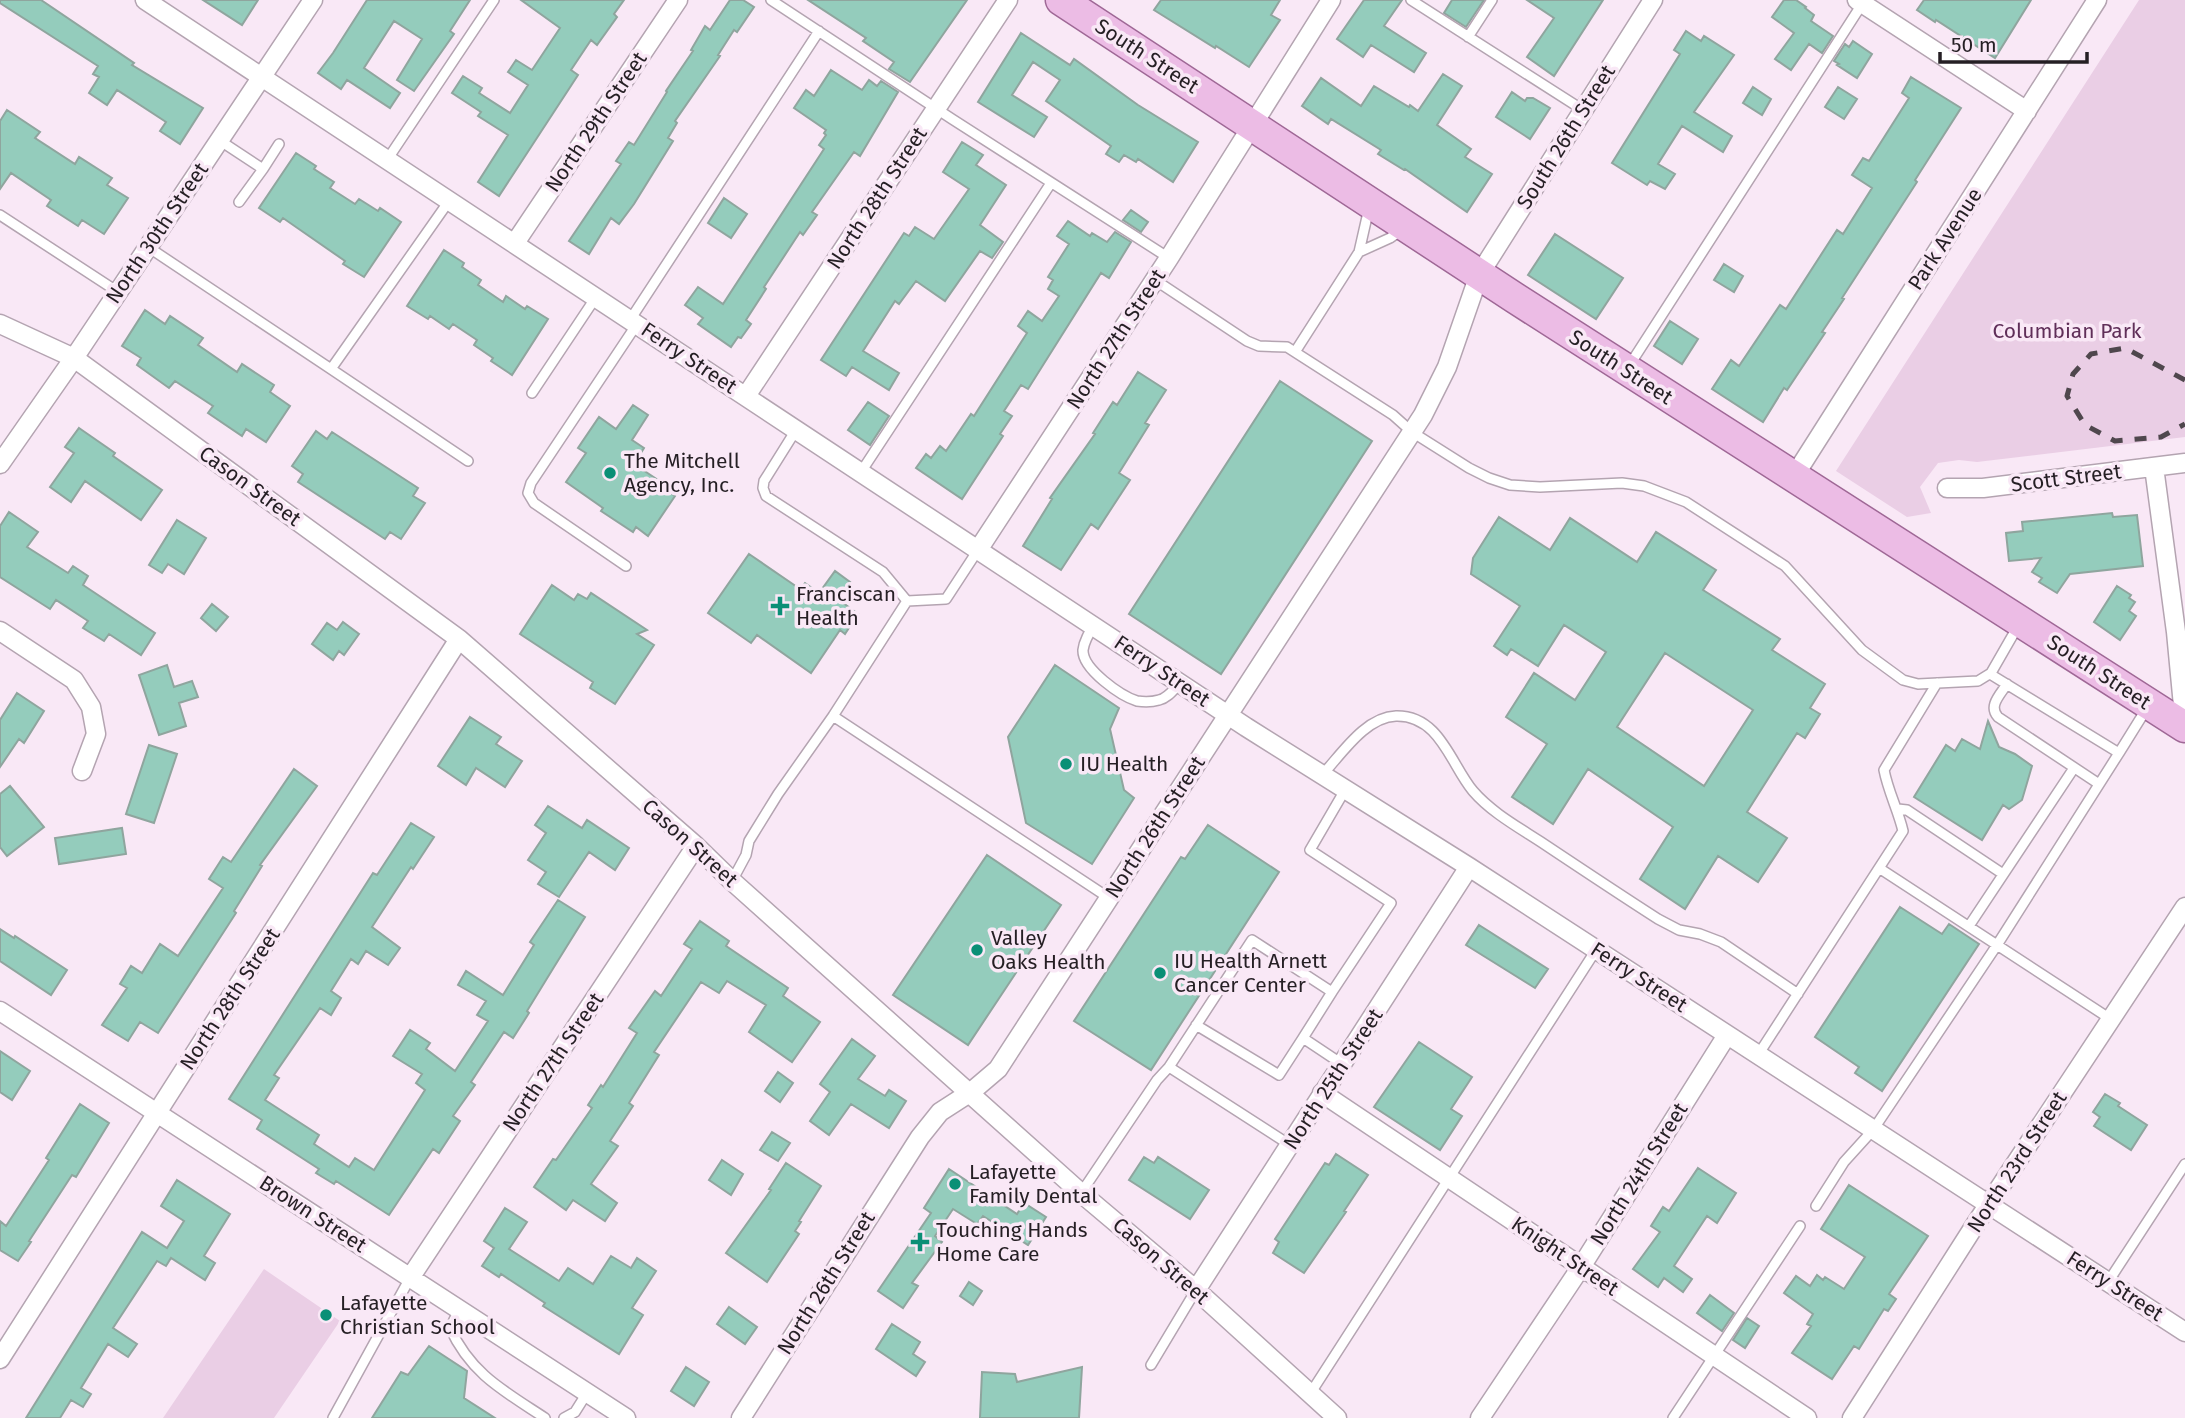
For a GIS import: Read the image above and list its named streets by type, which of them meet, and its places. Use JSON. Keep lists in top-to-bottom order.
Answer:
{
  "streets": {
    "main road": ["South Street"],
    "street": [
      "North 29th Street",
      "South 26th Street",
      "North 28th Street",
      "North 30th Street",
      "Park Avenue",
      "North 27th Street",
      "Ferry Street",
      "Scott Street",
      "Cason Street",
      "North 26th Street",
      "North 25th Street",
      "North 23rd Street",
      "North 24th Street",
      "Brown Street",
      "Knight Street"
    ]
  },
  "crossings": [
    ["South Street", "South 26th Street"],
    ["South Street", "Park Avenue"],
    ["South Street", "North 27th Street"],
    ["South Street", "North 26th Street"],
    ["North 29th Street", "Ferry Street"],
    ["South 26th Street", "North 26th Street"],
    ["North 28th Street", "Ferry Street"],
    ["North 28th Street", "Cason Street"],
    ["North 28th Street", "Brown Street"],
    ["North 30th Street", "Ferry Street"],
    ["North 30th Street", "Cason Street"],
    ["North 27th Street", "Ferry Street"],
    ["North 27th Street", "Cason Street"],
    ["North 27th Street", "Brown Street"],
    ["Ferry Street", "North 26th Street"],
    ["Ferry Street", "North 25th Street"],
    ["Ferry Street", "North 23rd Street"],
    ["Ferry Street", "North 24th Street"],
    ["Cason Street", "North 26th Street"],
    ["Cason Street", "North 25th Street"],
    ["North 25th Street", "Knight Street"],
    ["North 24th Street", "Knight Street"]
  ],
  "parks": ["Columbian Park"],
  "places": {
    "other": [
      "The Mitchell Agency, Inc.",
      "IU Health",
      "Valley Oaks Health",
      "IU Health Arnett Cancer Center",
      "Lafayette Family Dental",
      "Lafayette Christian School"
    ],
    "health": ["Franciscan Health", "Touching Hands Home Care"]
  },
  "scale_bar": "50 m"
}
